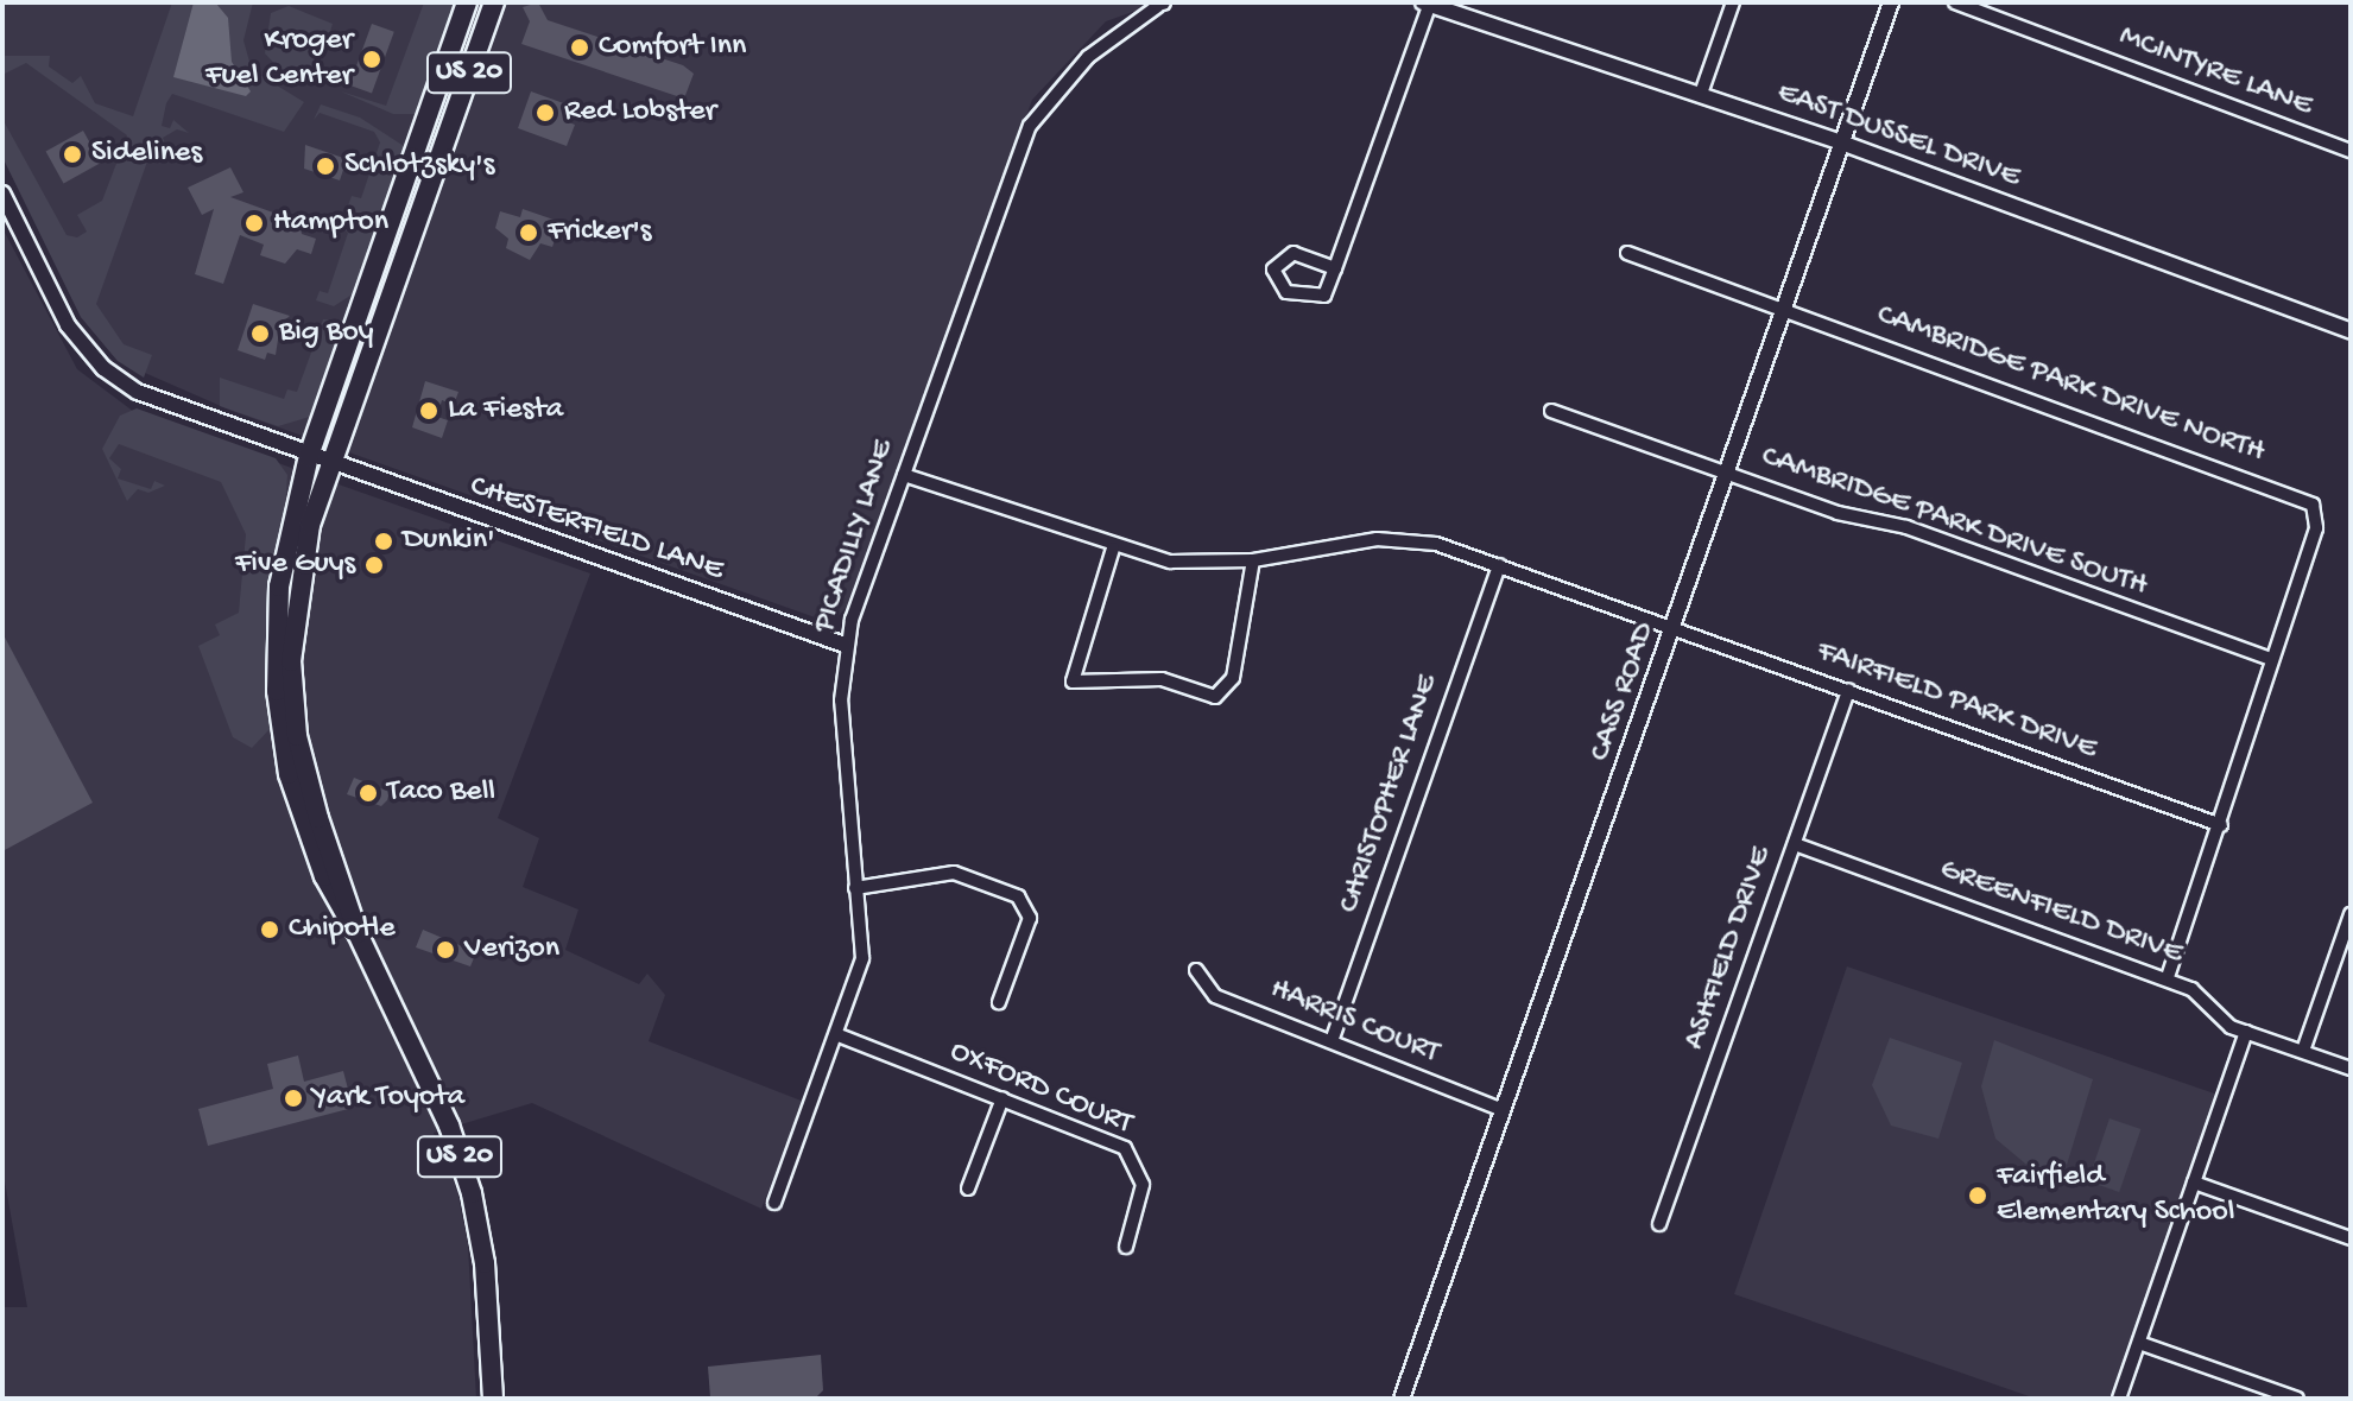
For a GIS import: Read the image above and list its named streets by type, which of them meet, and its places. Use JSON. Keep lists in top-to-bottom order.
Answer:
{
  "streets": {
    "main road": ["US 20"],
    "street": [
      "MCINTYRE LANE",
      "EAST DUSSEL DRIVE",
      "CAMBRIDGE PARK DRIVE NORTH",
      "CAMBRIDGE PARK DRIVE SOUTH",
      "CHESTERFIELD LANE",
      "PICADILLY LANE",
      "CASS ROAD",
      "FAIRFIELD PARK DRIVE",
      "CHRISTOPHER LANE",
      "GREENFIELD DRIVE",
      "ASHFIELD DRIVE",
      "HARRIS COURT",
      "OXFORD COURT"
    ]
  },
  "crossings": [
    ["US 20", "CHESTERFIELD LANE"],
    ["EAST DUSSEL DRIVE", "CASS ROAD"],
    ["CAMBRIDGE PARK DRIVE NORTH", "CAMBRIDGE PARK DRIVE SOUTH"],
    ["CAMBRIDGE PARK DRIVE NORTH", "CASS ROAD"],
    ["CAMBRIDGE PARK DRIVE SOUTH", "CASS ROAD"],
    ["CHESTERFIELD LANE", "PICADILLY LANE"],
    ["PICADILLY LANE", "OXFORD COURT"],
    ["CASS ROAD", "FAIRFIELD PARK DRIVE"],
    ["CASS ROAD", "HARRIS COURT"],
    ["FAIRFIELD PARK DRIVE", "ASHFIELD DRIVE"],
    ["CHRISTOPHER LANE", "HARRIS COURT"],
    ["GREENFIELD DRIVE", "ASHFIELD DRIVE"]
  ],
  "places": [
    "Comfort Inn",
    "Kroger Fuel Center",
    "Red Lobster",
    "Sidelines",
    "Schlotzsky's",
    "Hampton",
    "Fricker's",
    "Big Boy",
    "La Fiesta",
    "Dunkin'",
    "Five Guys",
    "Taco Bell",
    "Chipotle",
    "Verizon",
    "Yark Toyota",
    "Fairfield Elementary School"
  ]
}
